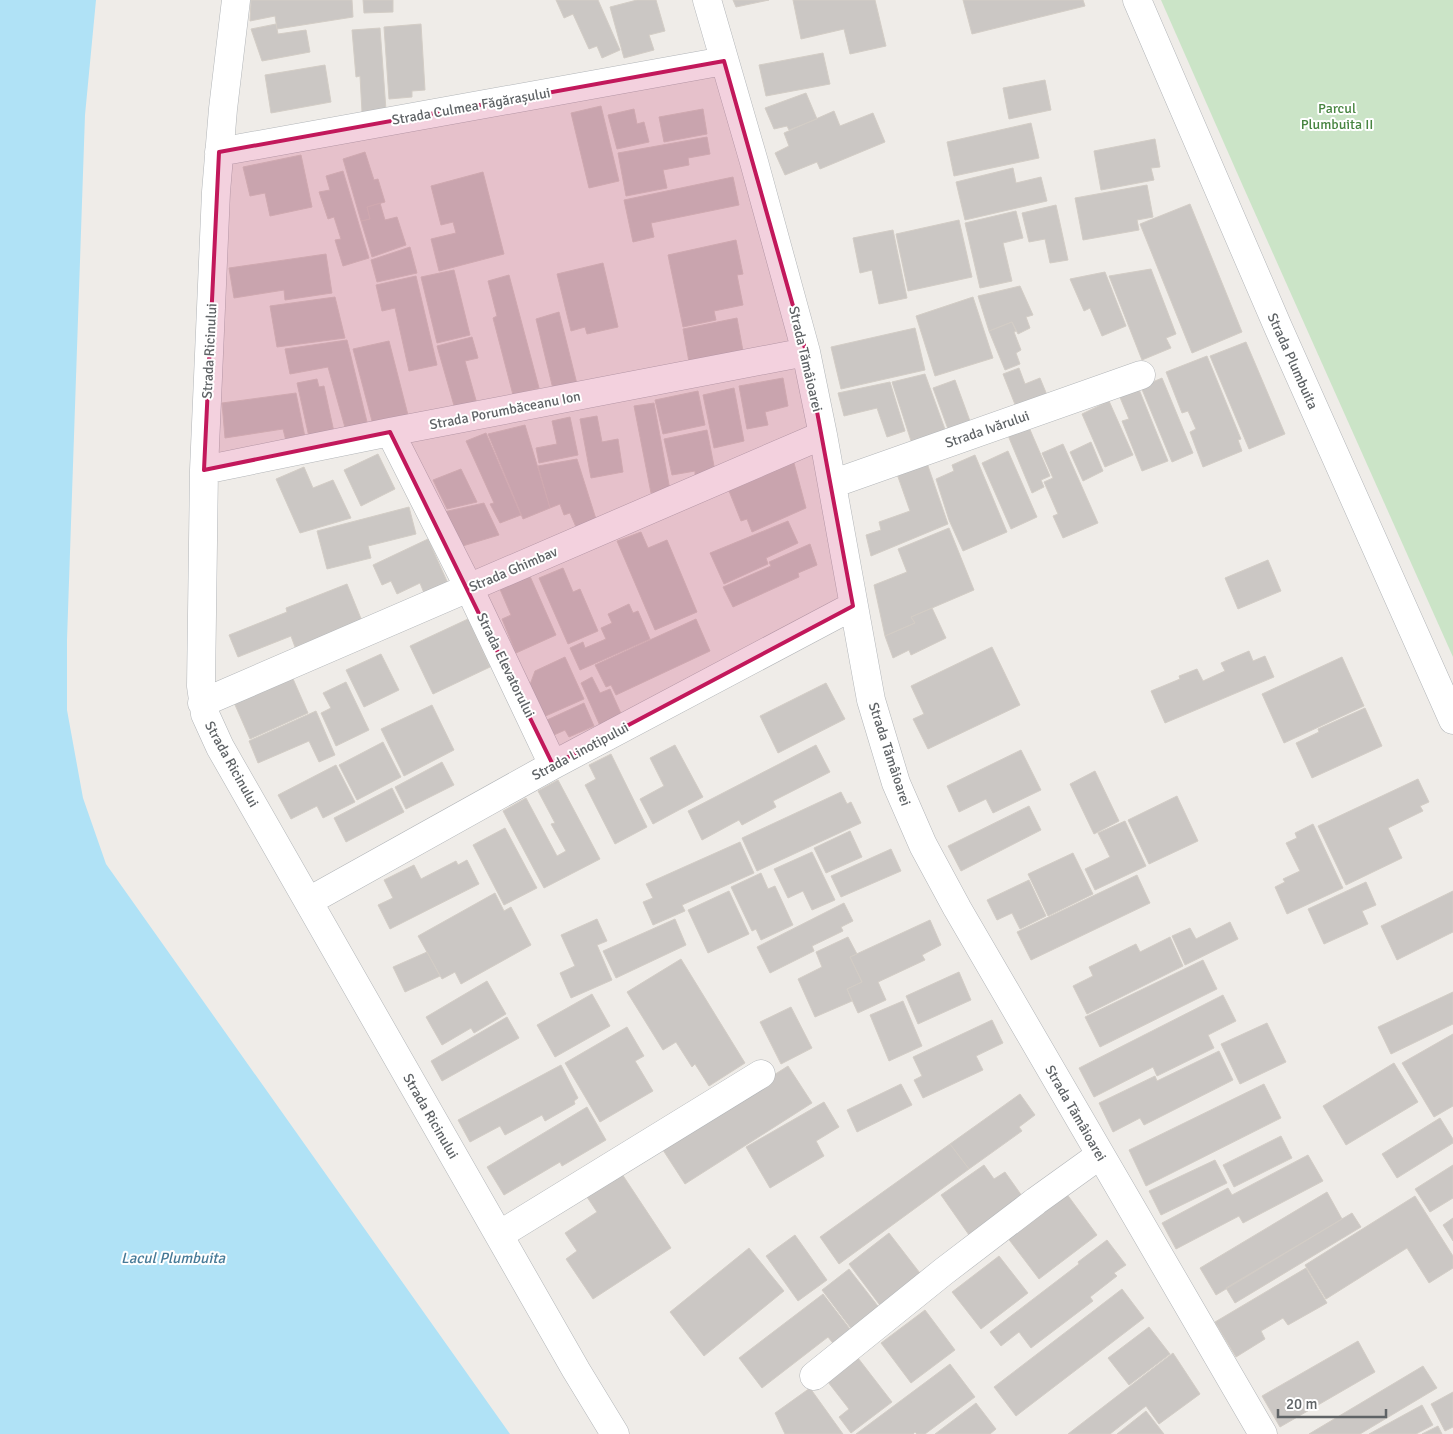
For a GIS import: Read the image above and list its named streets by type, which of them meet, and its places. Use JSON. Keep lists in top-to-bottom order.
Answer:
{
  "streets": {
    "street": [
      "Strada Culmea Făgărașului",
      "Strada Ricinului",
      "Strada Tămâioarei",
      "Strada Plumbuita",
      "Strada Porumbăceanu Ion",
      "Strada Ivărului",
      "Strada Ghimbav",
      "Strada Elevatorului",
      "Strada Linotipului"
    ]
  },
  "crossings": [
    ["Strada Culmea Făgărașului", "Strada Ricinului"],
    ["Strada Culmea Făgărașului", "Strada Tămâioarei"],
    ["Strada Ricinului", "Strada Porumbăceanu Ion"],
    ["Strada Ricinului", "Strada Ghimbav"],
    ["Strada Ricinului", "Strada Linotipului"],
    ["Strada Tămâioarei", "Strada Porumbăceanu Ion"],
    ["Strada Tămâioarei", "Strada Ivărului"],
    ["Strada Tămâioarei", "Strada Ghimbav"],
    ["Strada Tămâioarei", "Strada Linotipului"],
    ["Strada Porumbăceanu Ion", "Strada Elevatorului"],
    ["Strada Ghimbav", "Strada Elevatorului"],
    ["Strada Elevatorului", "Strada Linotipului"]
  ],
  "water": ["Lacul Plumbuita"],
  "parks": ["Parcul Plumbuita II"],
  "scale_bar": "20 m"
}
